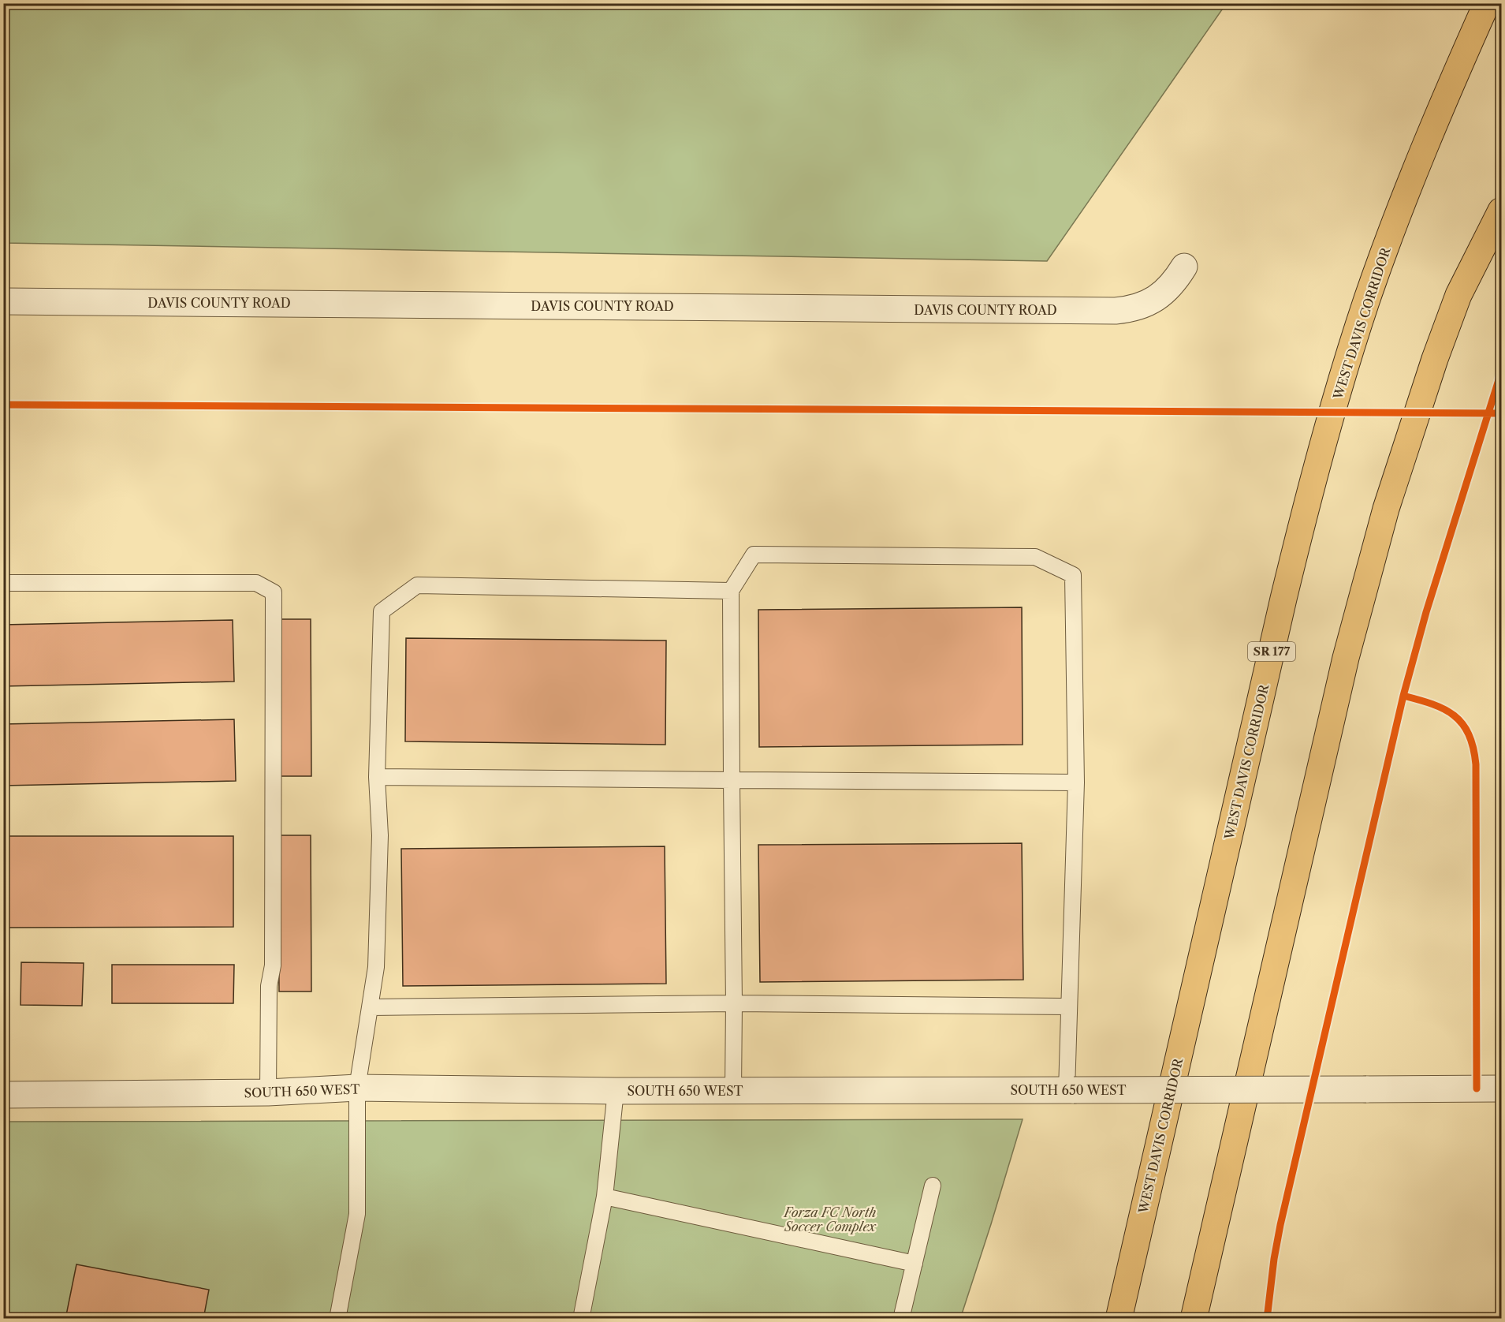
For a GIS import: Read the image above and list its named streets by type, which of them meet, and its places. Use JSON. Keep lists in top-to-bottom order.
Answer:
{
  "streets": {
    "highway": ["WEST DAVIS CORRIDOR", "SR 177"],
    "street": ["DAVIS COUNTY ROAD", "SOUTH 650 WEST"]
  },
  "parks": ["Forza FC North Soccer Complex"]
}
